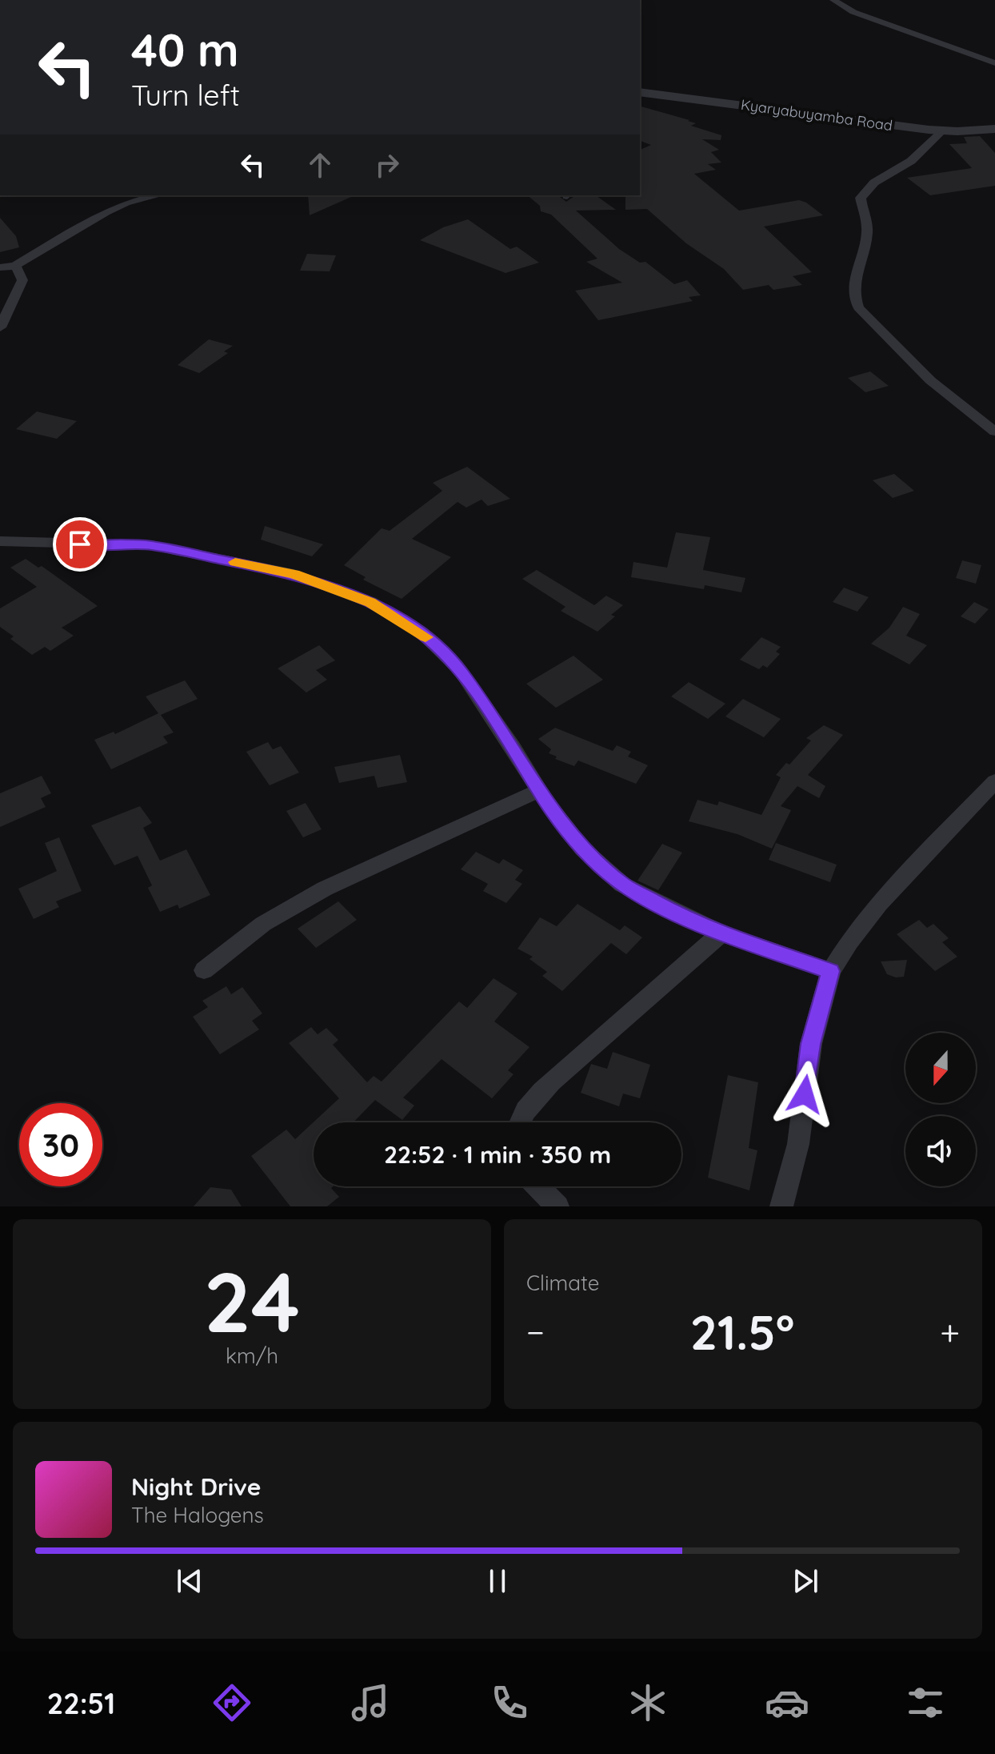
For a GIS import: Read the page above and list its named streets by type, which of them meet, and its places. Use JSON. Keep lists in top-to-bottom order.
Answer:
{
  "streets": {
    "street": ["Kyaryabuyamba Road"]
  },
  "north": "bottom",
  "page": {
    "turn": ["40 m", "Turn left"],
    "limit": "30",
    "trip": "22:52 · 1 min · 350 m",
    "tile": [
      ["24", "km/h"],
      "Climate"
    ],
    "heat": ["−", "21.5°", "+"],
    "song": ["Night Drive", "The Halogens"],
    "tabs": "22:51"
  }
}
